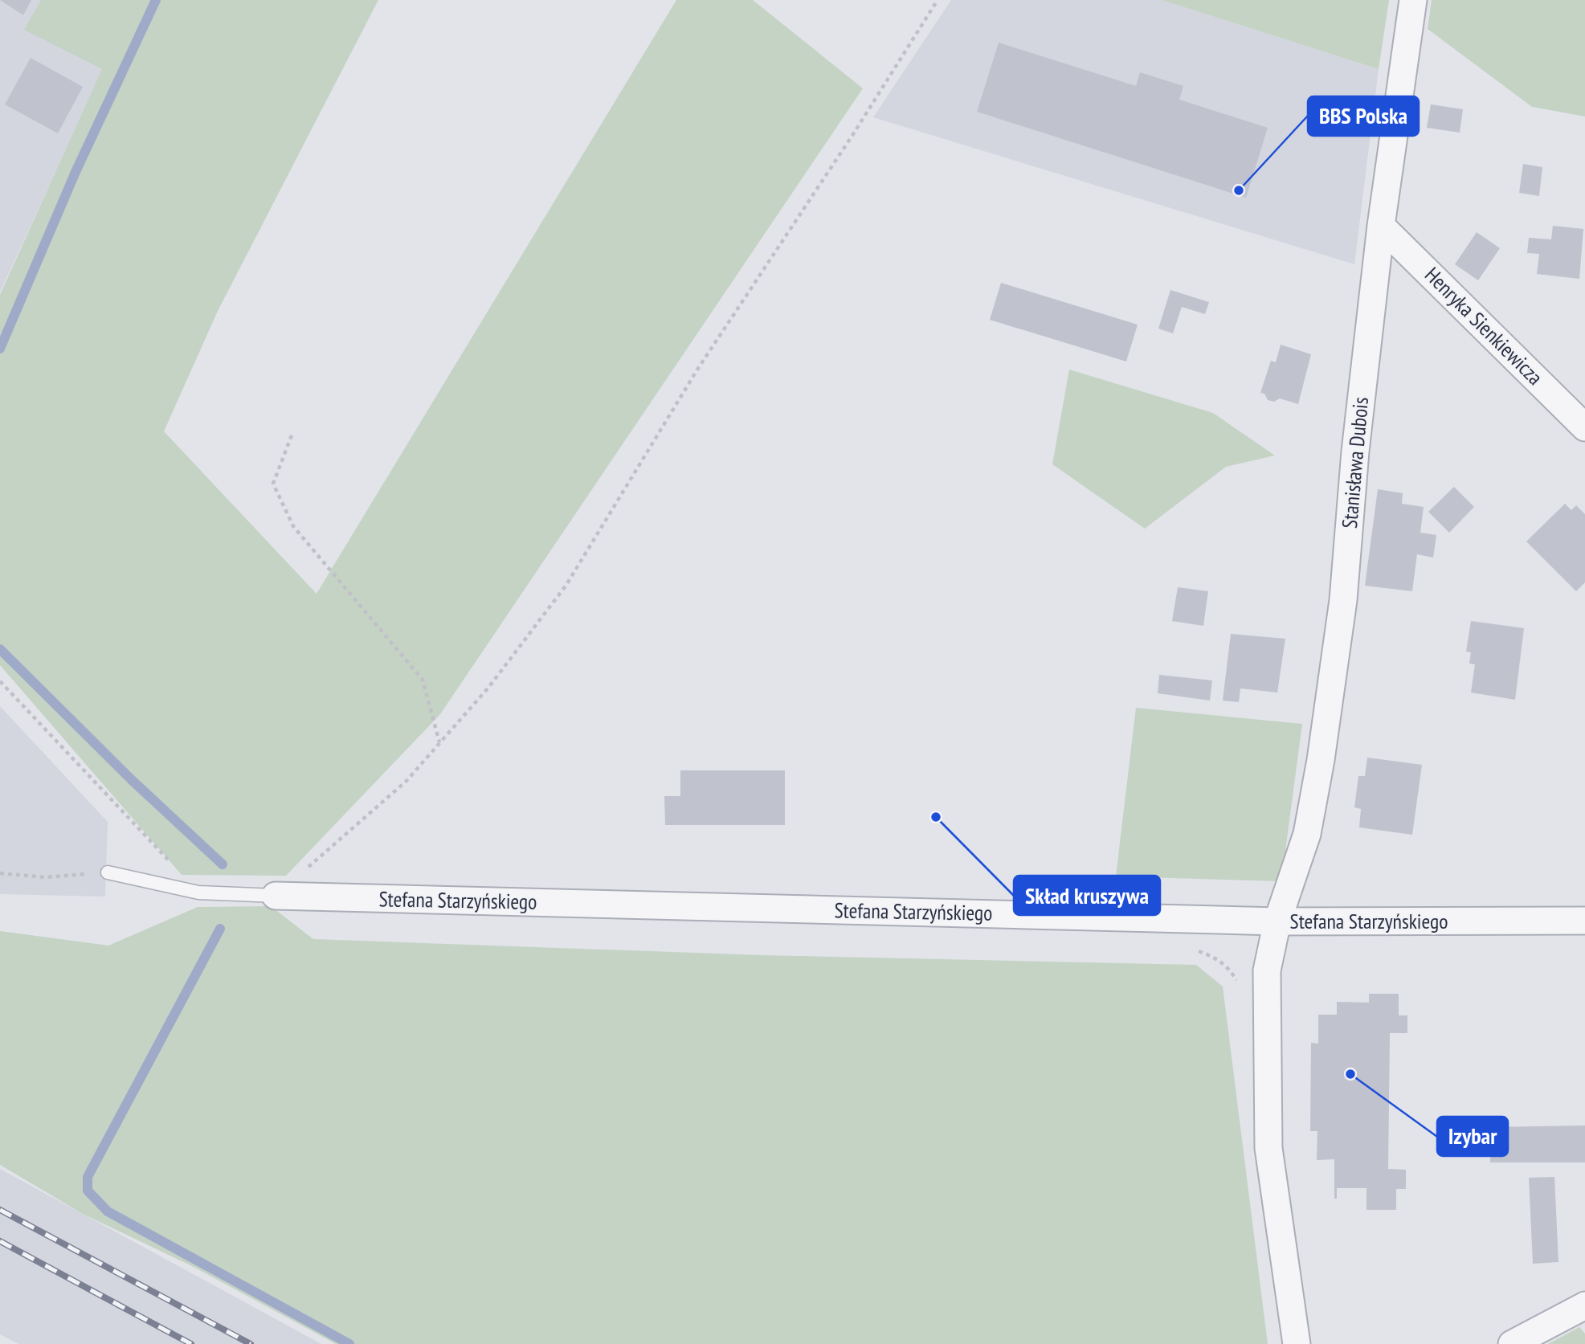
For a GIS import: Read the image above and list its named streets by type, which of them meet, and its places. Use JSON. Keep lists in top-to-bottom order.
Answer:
{
  "streets": {
    "street": ["Henryka Sienkiewicza", "Stanisława Dubois", "Stefana Starzyńskiego"]
  },
  "crossings": [
    ["Henryka Sienkiewicza", "Stanisława Dubois"],
    ["Stanisława Dubois", "Stefana Starzyńskiego"]
  ],
  "places": ["BBS Polska", "Skład kruszywa", "Izybar"]
}
